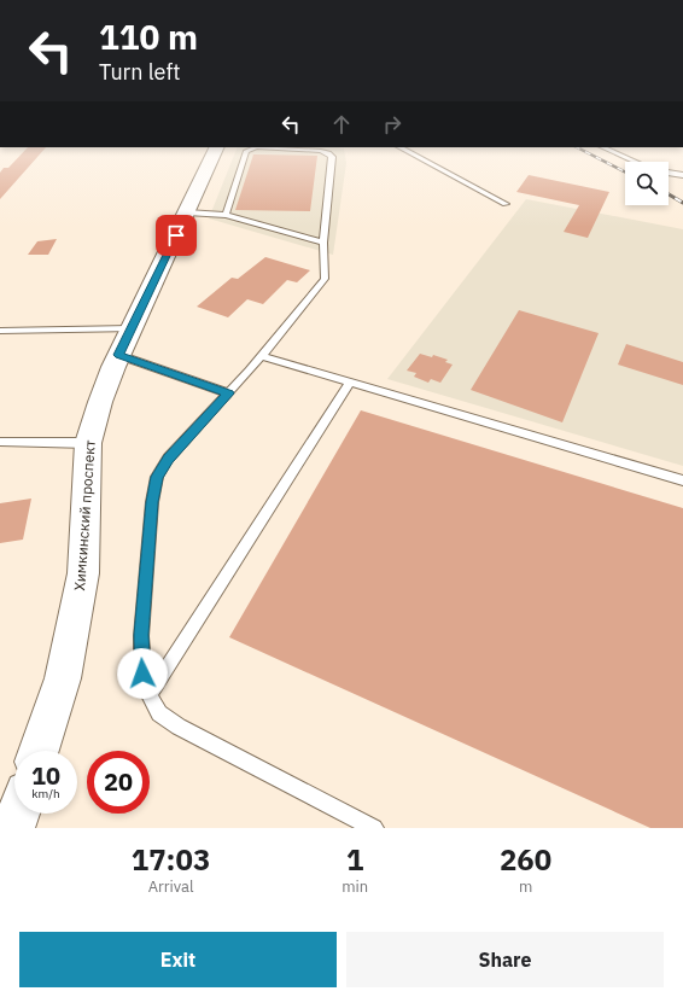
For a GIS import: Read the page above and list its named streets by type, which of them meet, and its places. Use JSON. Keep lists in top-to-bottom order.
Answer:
{
  "streets": {
    "street": ["Химкинский проспект"]
  },
  "page": {
    "turn": ["110 m", "Turn left"],
    "speed": "10 km/h",
    "limit": "20",
    "eta": [
      "17:03",
      "Arrival",
      "1",
      "min",
      "260",
      "m"
    ],
    "buttons": ["Exit", "Share"]
  }
}
